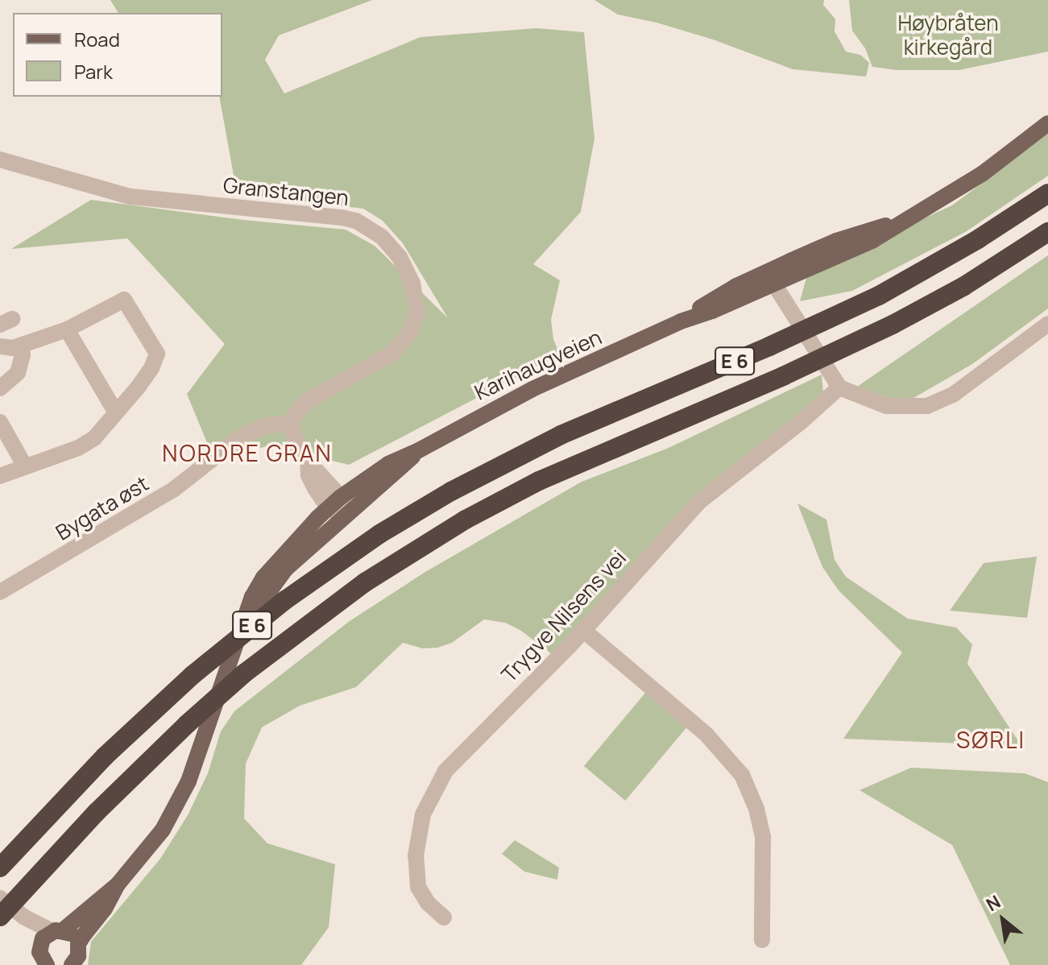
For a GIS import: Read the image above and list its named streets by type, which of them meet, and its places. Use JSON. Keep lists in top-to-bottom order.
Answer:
{
  "streets": {
    "highway": ["E 6"],
    "main road": ["Karihaugveien"],
    "street": ["Granstangen", "Bygata øst", "Trygve Nilsens vei"]
  },
  "crossings": [
    ["Granstangen", "Bygata øst"]
  ],
  "districts": ["NORDRE GRAN", "SØRLI"],
  "parks": ["Høybråten kirkegård"],
  "legend": ["Road", "Park"],
  "north": "top left"
}
